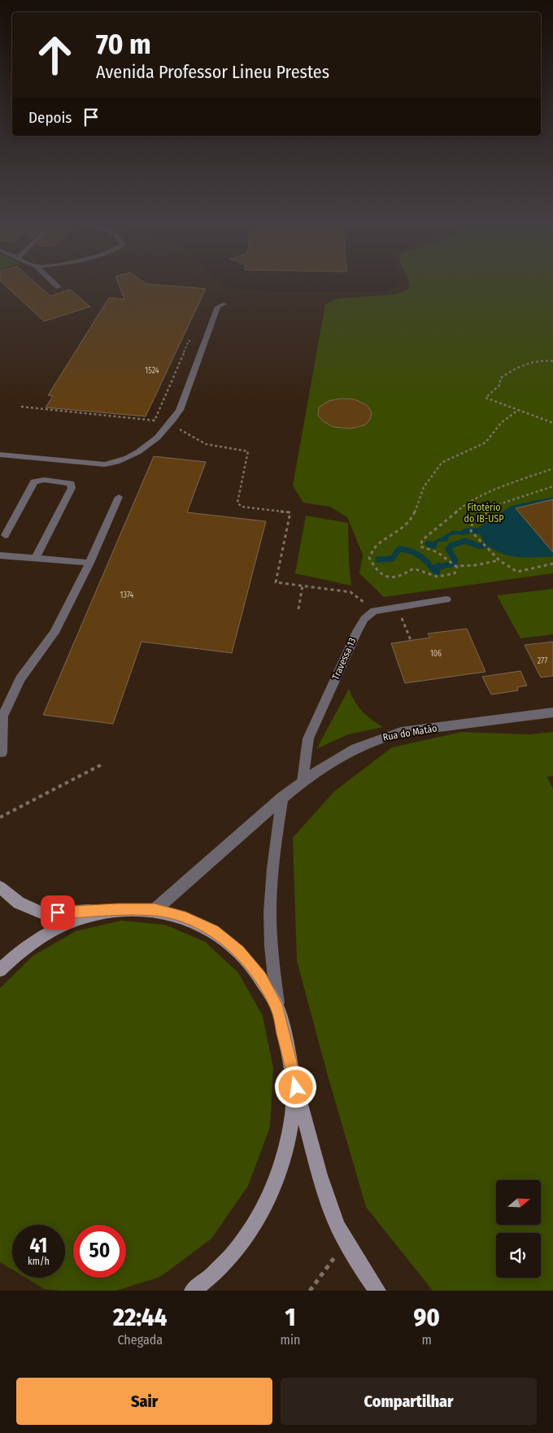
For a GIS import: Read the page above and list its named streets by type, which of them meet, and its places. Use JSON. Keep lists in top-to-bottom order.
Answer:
{
  "streets": {
    "street": ["Travessa 13", "Rua do Matão"]
  },
  "crossings": [
    ["Travessa 13", "Rua do Matão"]
  ],
  "parks": ["Fitotério do IB-USP"],
  "house_numbers": [
    "1524",
    "1374",
    "106",
    "277"
  ],
  "north": "right",
  "page": {
    "turn": ["70 m", "Avenida Professor Lineu Prestes"],
    "then": "Depois",
    "speed": "41 km/h",
    "limit": "50",
    "eta": [
      "22:44",
      "Chegada",
      "1",
      "min",
      "90",
      "m"
    ],
    "buttons": ["Sair", "Compartilhar"]
  }
}
